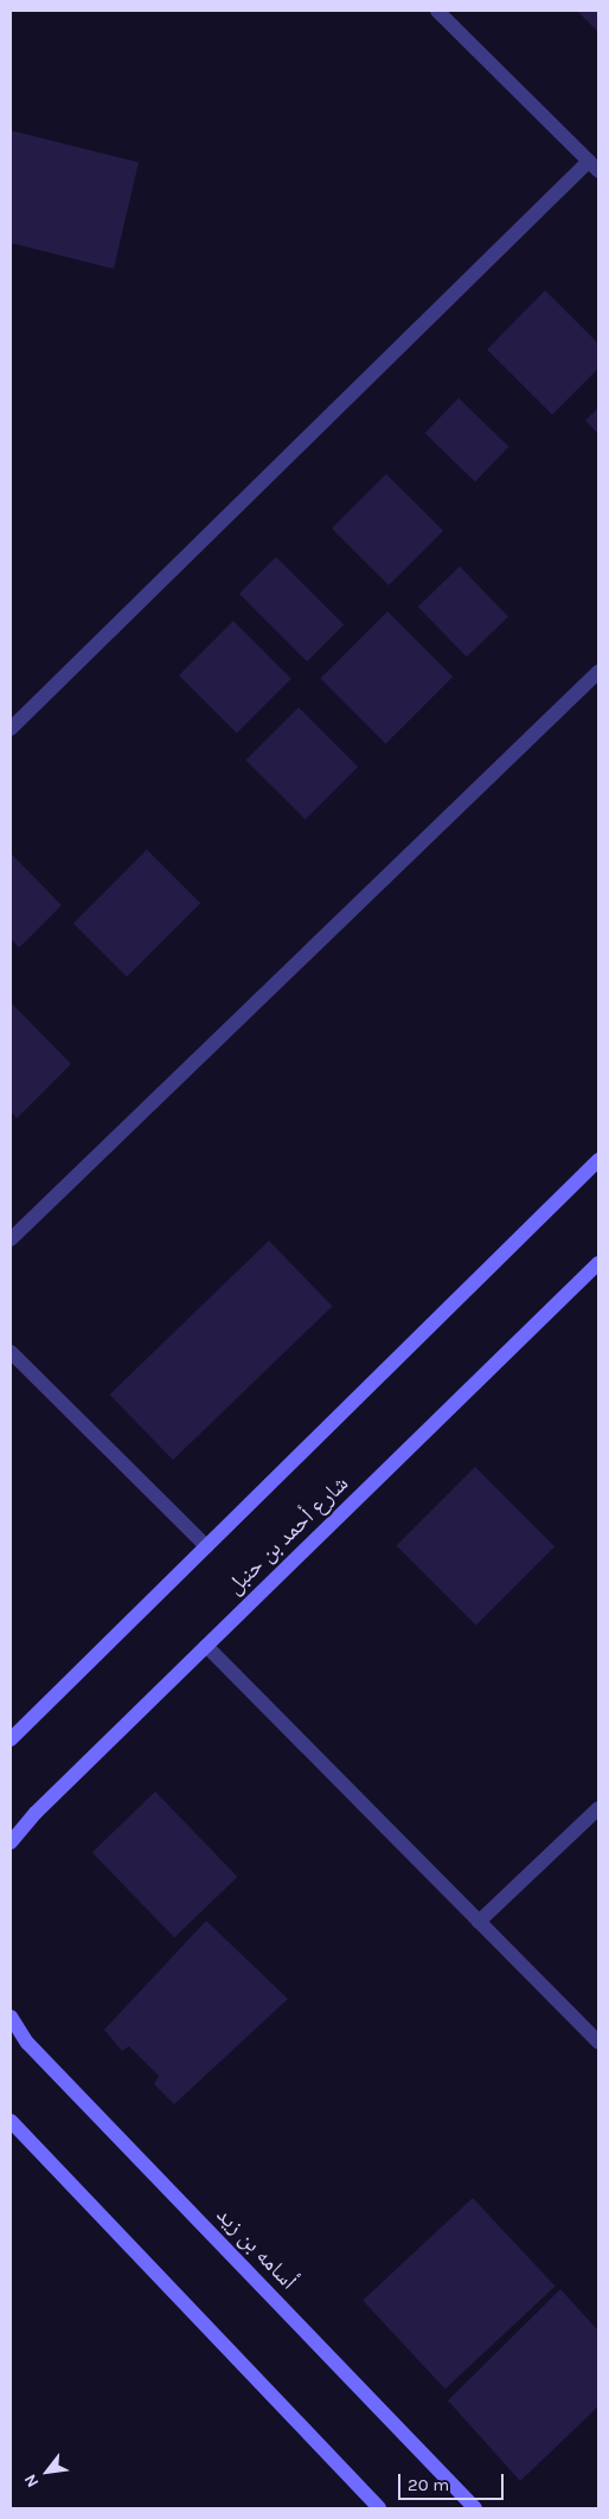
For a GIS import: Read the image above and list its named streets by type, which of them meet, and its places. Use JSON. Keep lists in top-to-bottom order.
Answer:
{
  "streets": {
    "street": ["شارع أحمد بن حنبل", "أسامه بن زيد"]
  },
  "scale_bar": "20 m",
  "north": "bottom left"
}
